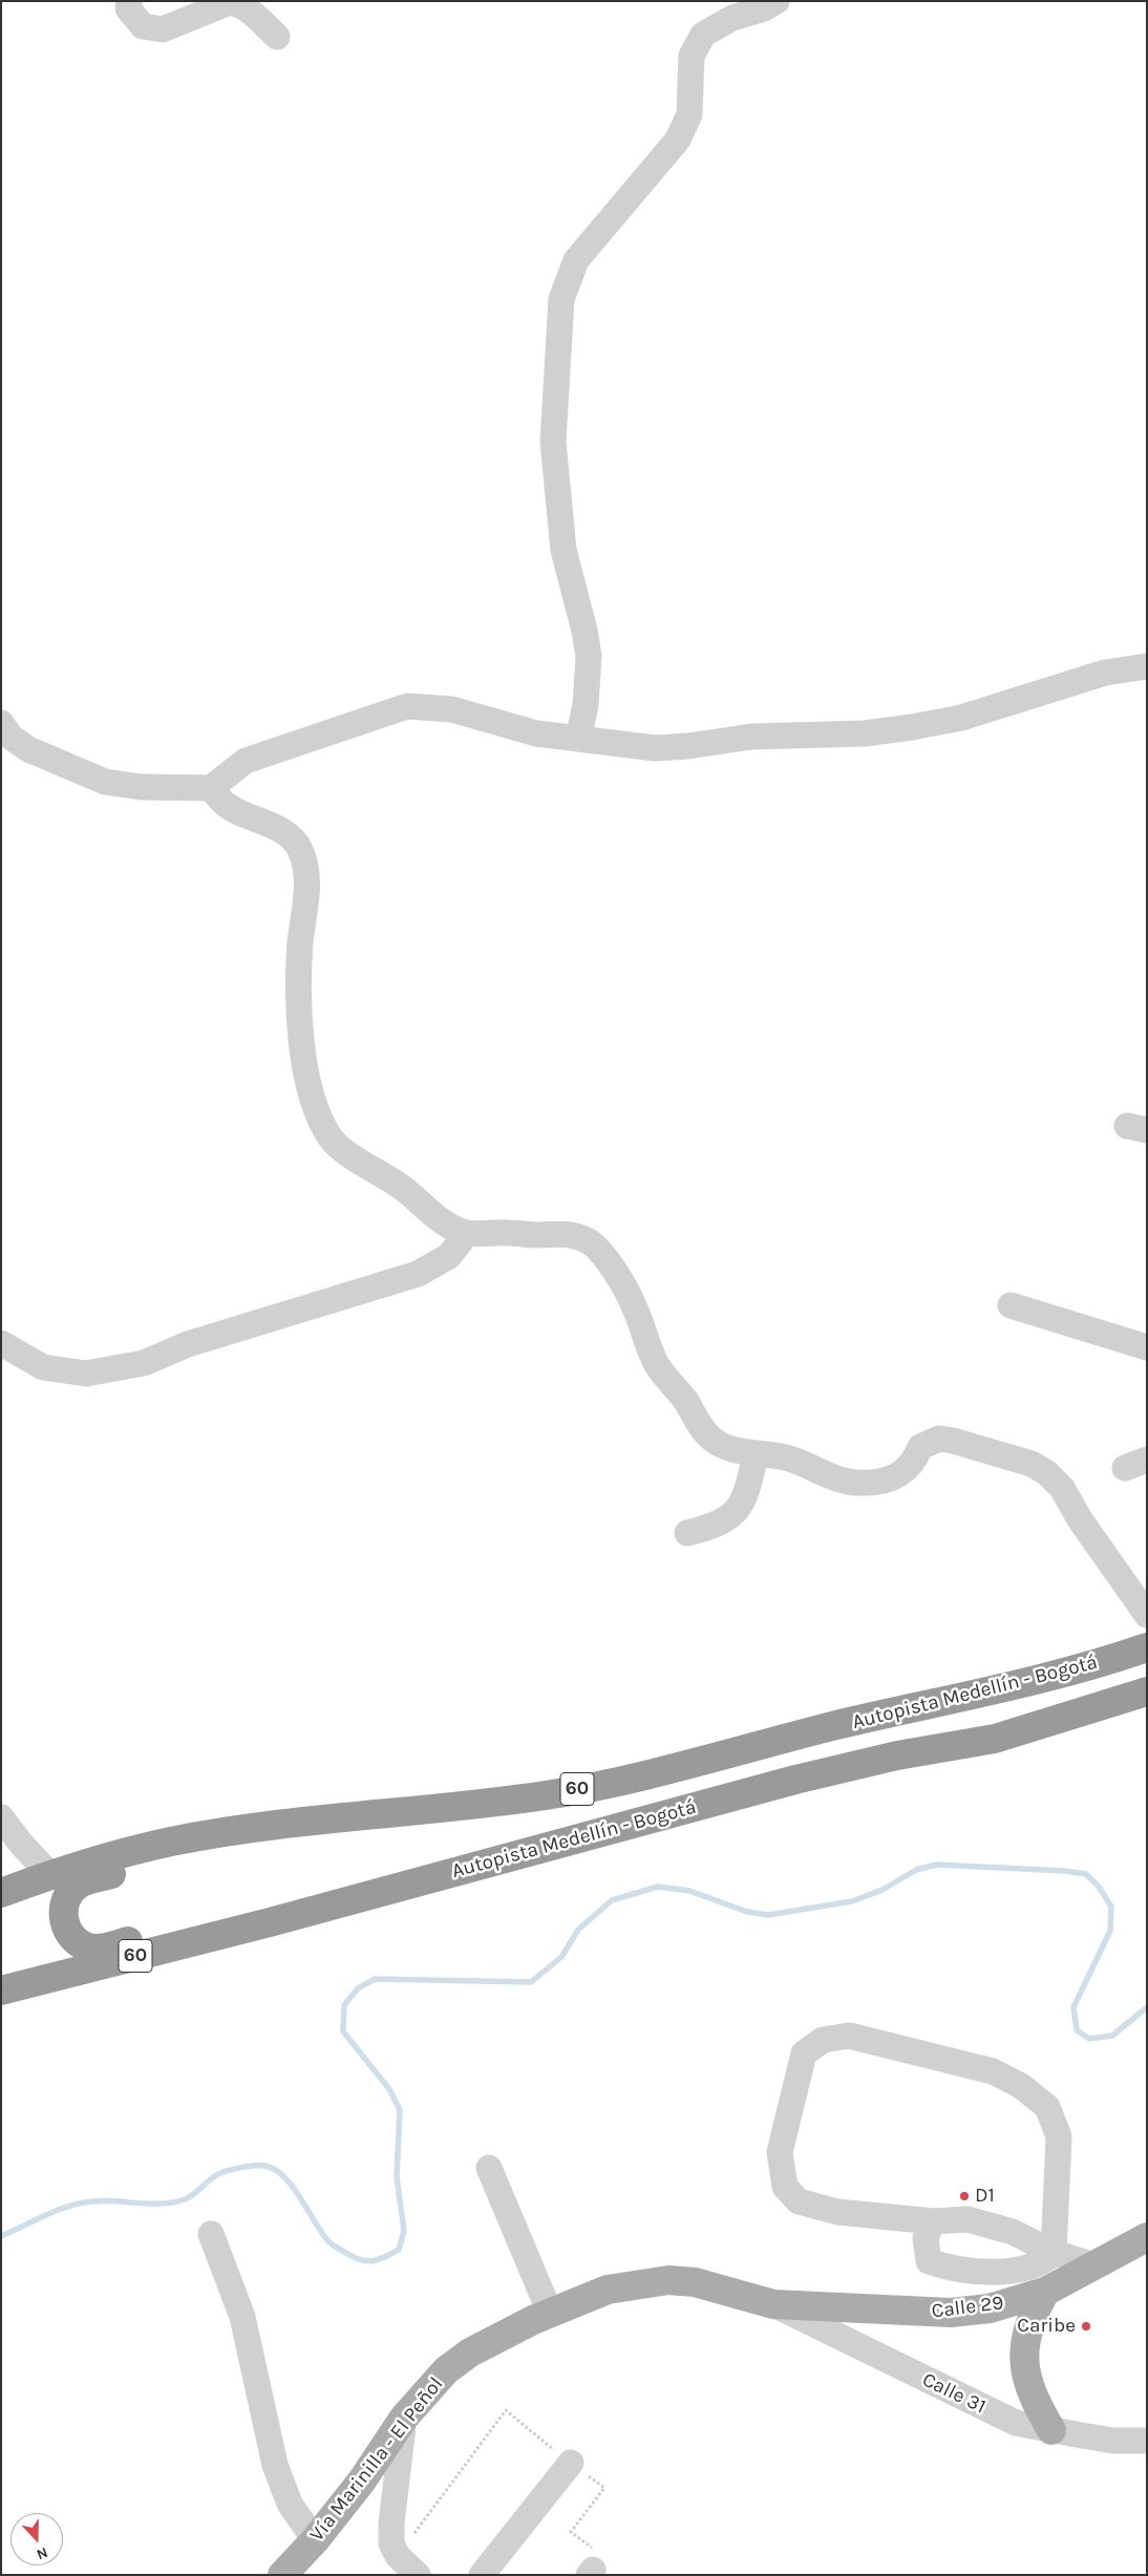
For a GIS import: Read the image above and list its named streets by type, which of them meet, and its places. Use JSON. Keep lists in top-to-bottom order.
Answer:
{
  "streets": {
    "highway": ["Autopista Medellín - Bogotá", "60"],
    "main road": ["Calle 29", "Vía Marinilla - El Peñol"],
    "street": ["Calle 31"]
  },
  "crossings": [
    ["Calle 29", "Calle 31"],
    ["Calle 29", "Vía Marinilla - El Peñol"],
    ["Calle 31", "Vía Marinilla - El Peñol"]
  ],
  "places": ["D1", "Caribe"],
  "north": "bottom"
}
